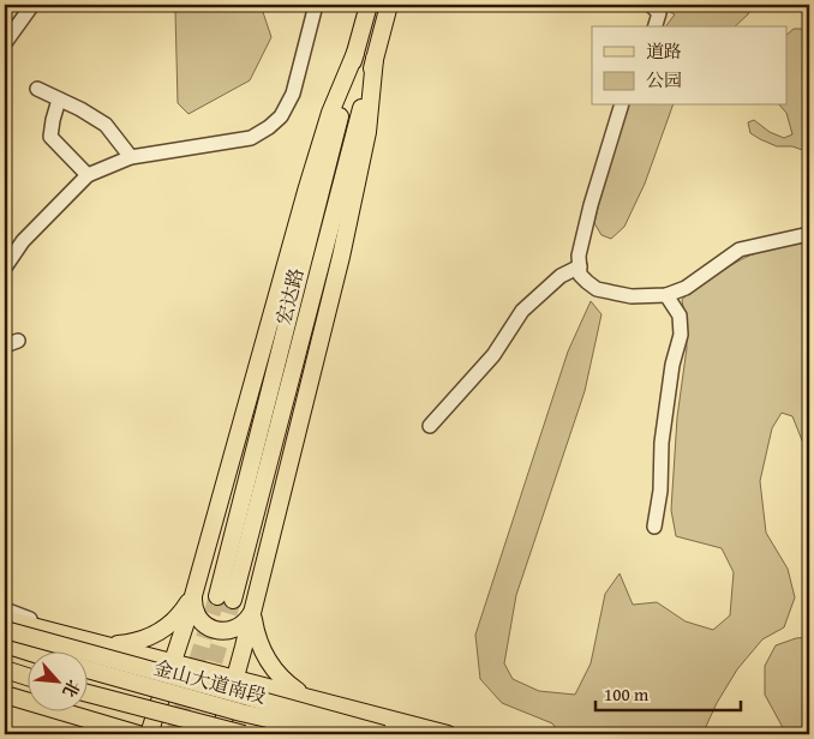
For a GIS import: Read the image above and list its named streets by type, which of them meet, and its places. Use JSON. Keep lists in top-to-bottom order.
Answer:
{
  "streets": {
    "main road": ["宏达路", "金山大道南段"]
  },
  "legend": ["道路", "公园"],
  "scale_bar": "100 m",
  "north": "bottom right"
}
